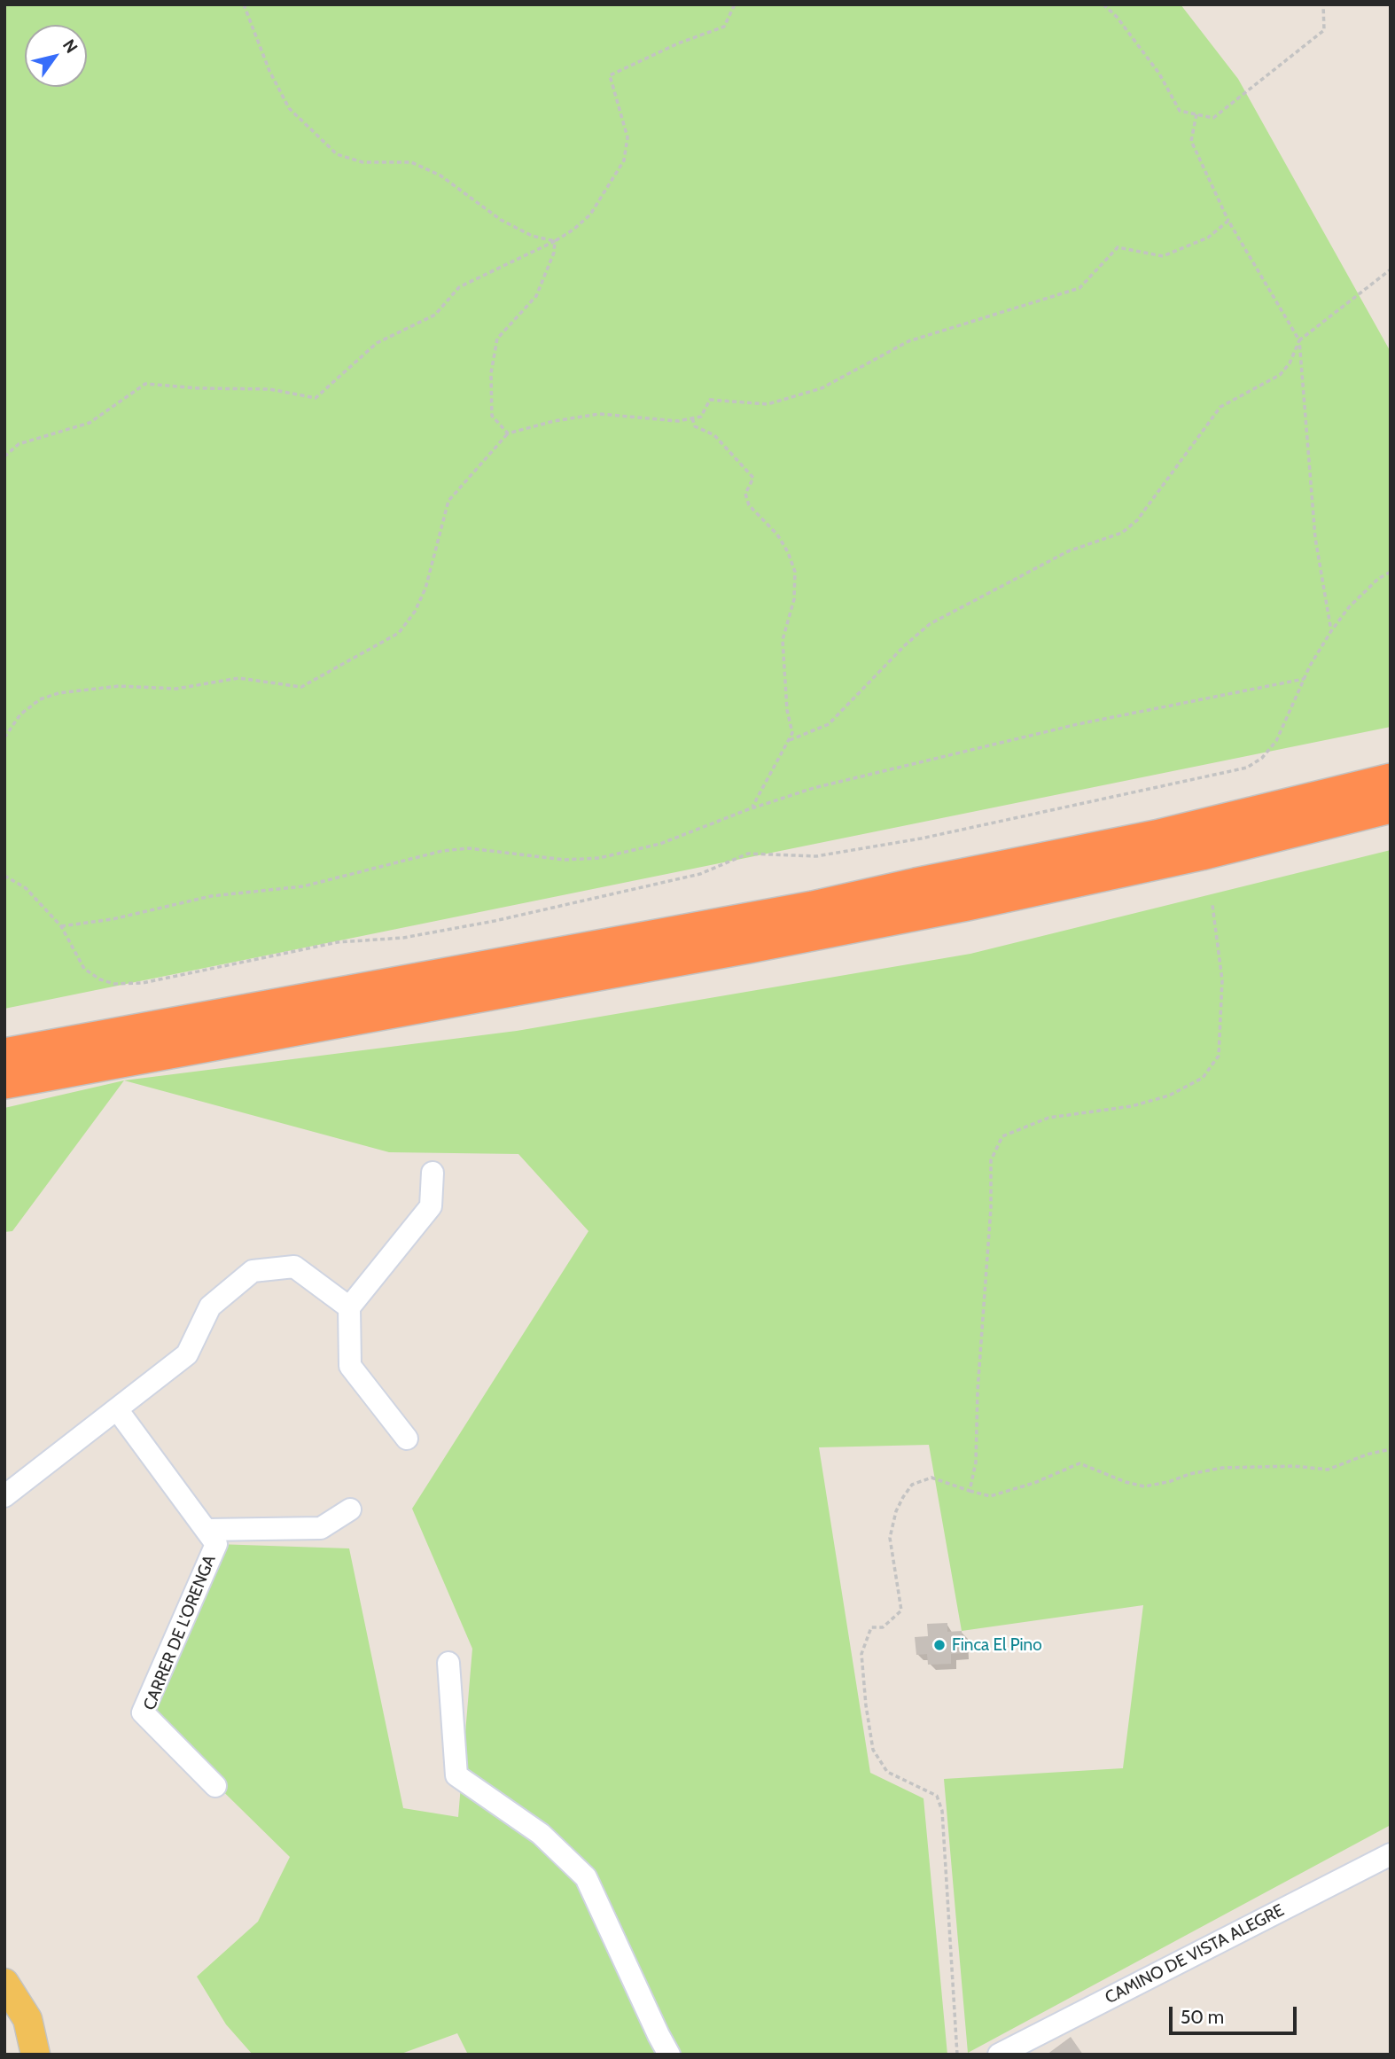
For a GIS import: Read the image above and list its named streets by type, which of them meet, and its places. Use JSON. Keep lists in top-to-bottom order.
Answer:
{
  "streets": {
    "street": ["CARRER DE L'ORENGA", "CAMINO DE VISTA ALEGRE"]
  },
  "places": ["Finca El Pino"],
  "scale_bar": "50 m",
  "north": "top right"
}
